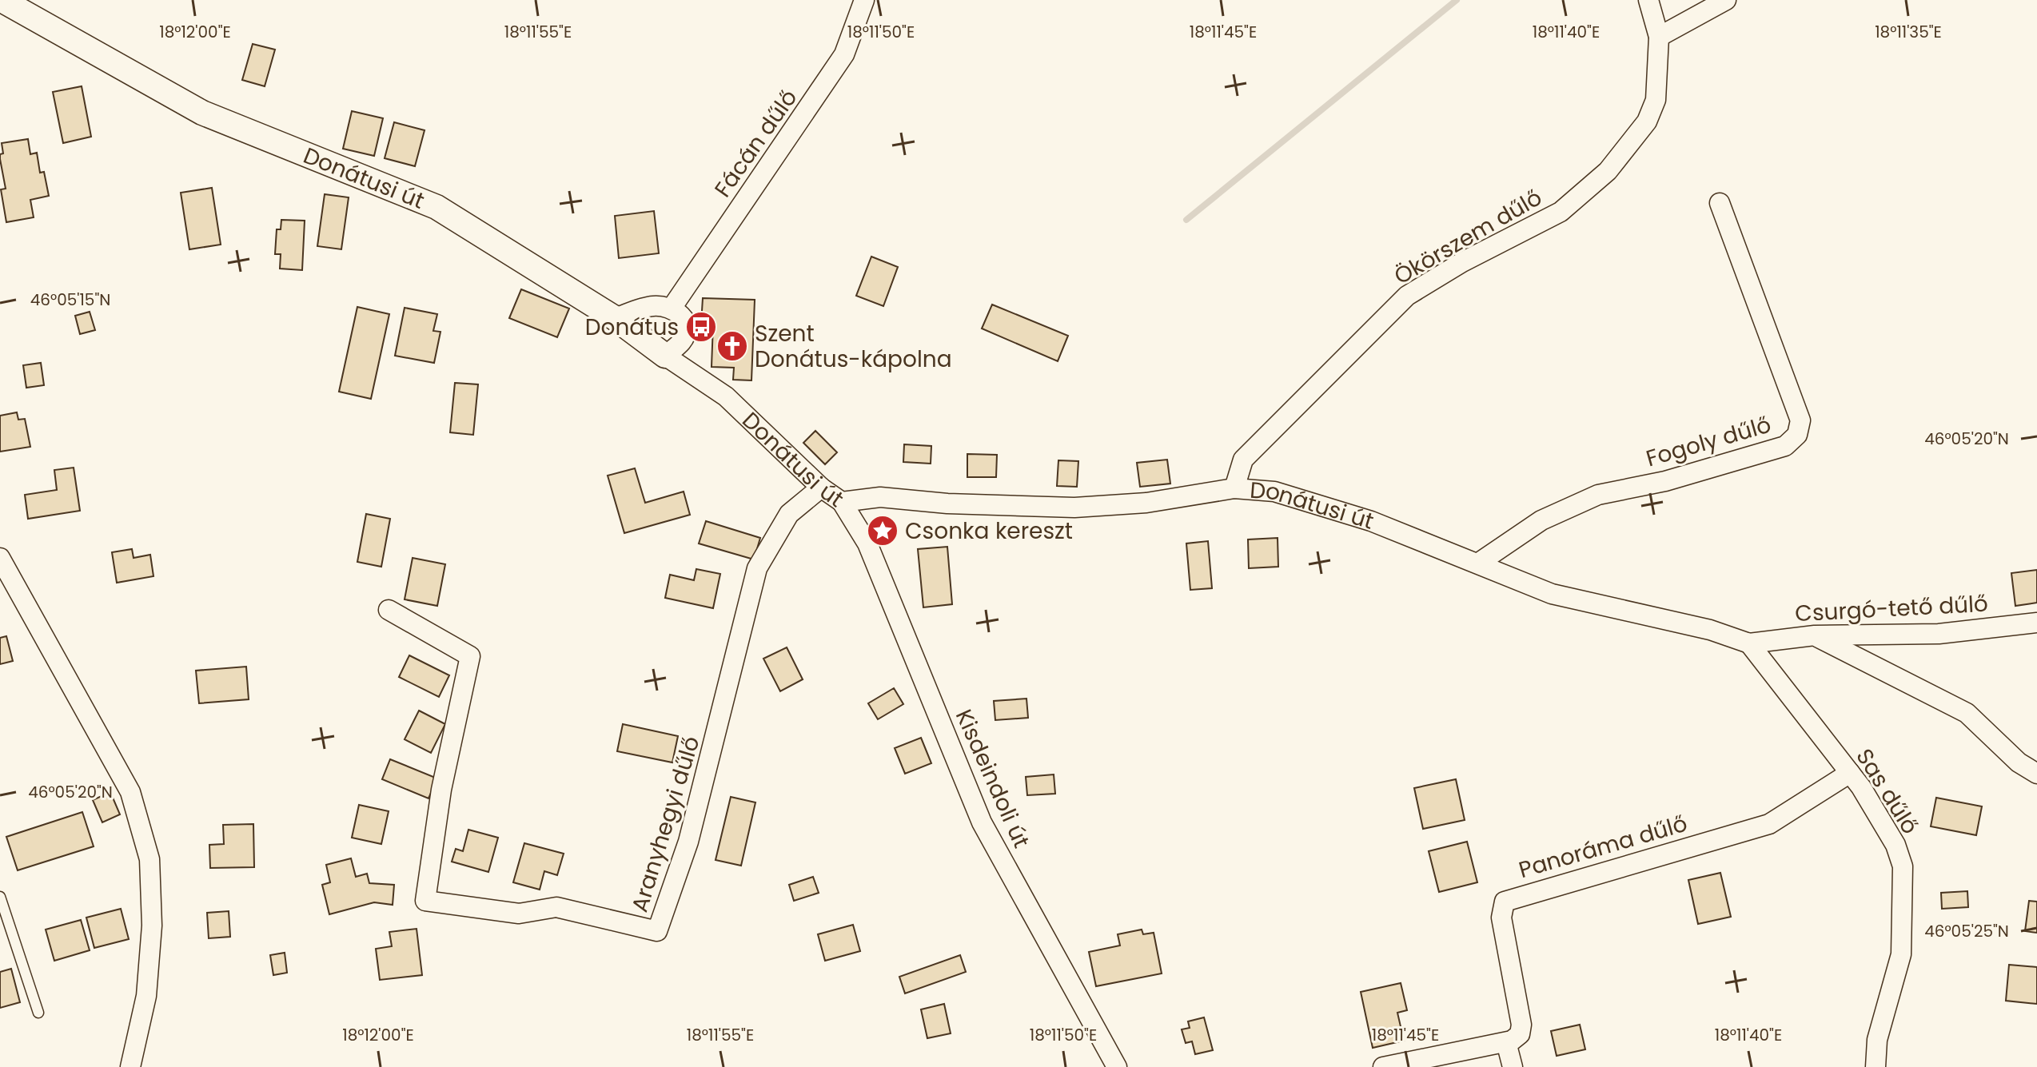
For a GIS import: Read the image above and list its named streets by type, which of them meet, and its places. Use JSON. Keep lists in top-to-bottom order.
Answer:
{
  "streets": {
    "street": [
      "Fácán dűlő",
      "Donátusi út",
      "Ökörszem dűlő",
      "Fogoly dűlő",
      "Csurgó-tető dűlő",
      "Kisdeindoli út",
      "Sas dűlő",
      "Aranyhegyi dűlő",
      "Panoráma dűlő"
    ]
  },
  "crossings": [
    ["Donátusi út", "Ökörszem dűlő"],
    ["Donátusi út", "Fogoly dűlő"],
    ["Donátusi út", "Csurgó-tető dűlő"],
    ["Donátusi út", "Kisdeindoli út"],
    ["Donátusi út", "Sas dűlő"],
    ["Donátusi út", "Aranyhegyi dűlő"],
    ["Csurgó-tető dűlő", "Sas dűlő"],
    ["Sas dűlő", "Panoráma dűlő"]
  ],
  "places": {
    "bus stop": ["Donátus"],
    "church": ["Szent Donátus-kápolna"],
    "place": ["Csonka kereszt"]
  },
  "coordinates": [
    "18°12'00\"E",
    "18°11'55\"E",
    "18°11'50\"E",
    "18°11'45\"E",
    "18°11'40\"E",
    "18°11'35\"E",
    "46°05'15\"N",
    "46°05'20\"N",
    "46°05'25\"N"
  ]
}
